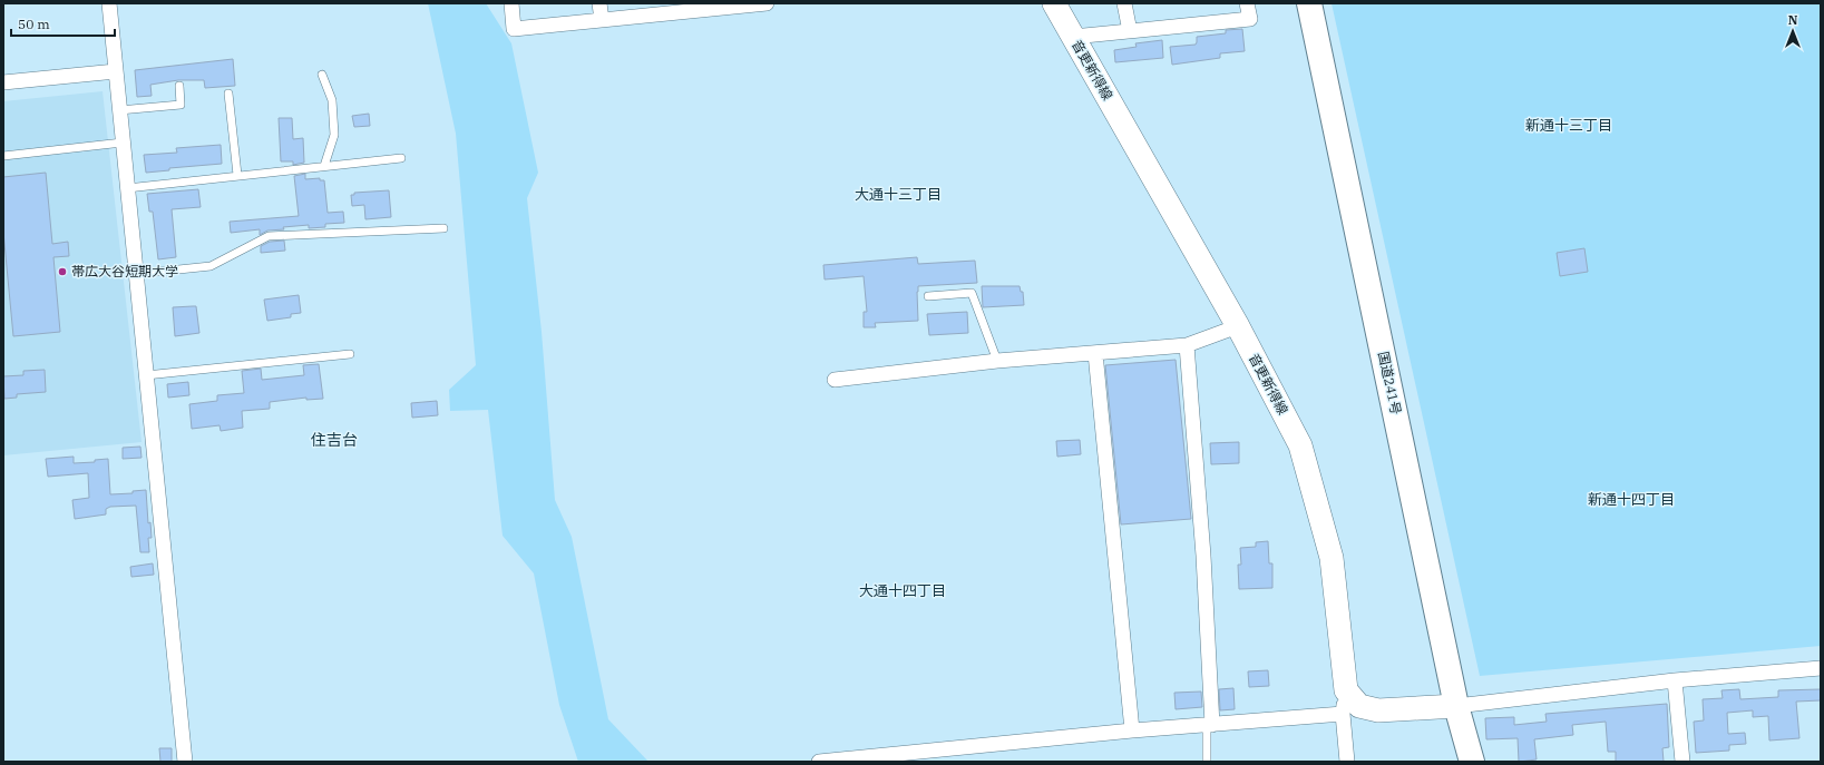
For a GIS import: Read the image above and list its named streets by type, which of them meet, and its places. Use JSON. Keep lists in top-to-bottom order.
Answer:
{
  "streets": {
    "highway": ["国道241号"],
    "main road": ["音更新得線"]
  },
  "districts": [
    "新通十三丁目",
    "大通十三丁目",
    "住吉台",
    "新通十四丁目",
    "大通十四丁目"
  ],
  "places": ["帯広大谷短期大学"],
  "scale_bar": "50 m",
  "north": "top"
}
